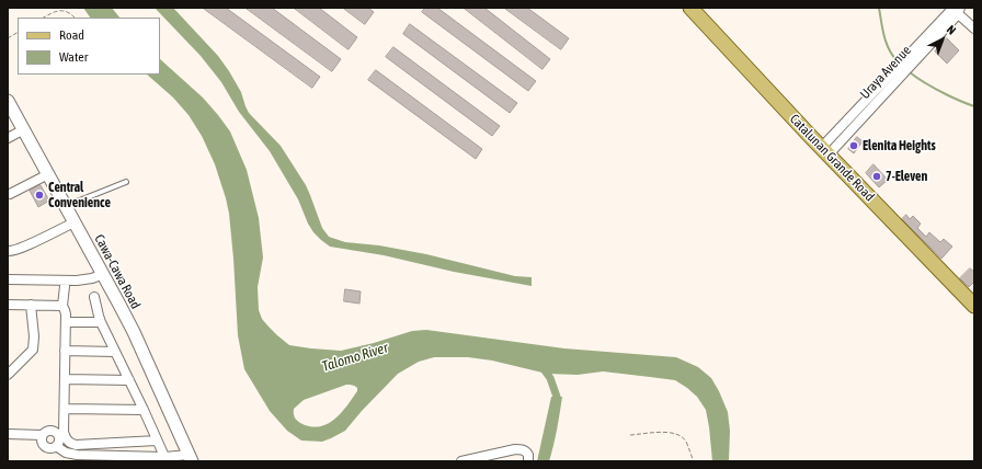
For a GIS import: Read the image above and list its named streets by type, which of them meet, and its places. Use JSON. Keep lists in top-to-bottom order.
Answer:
{
  "streets": {
    "main road": ["Catalunan Grande Road"],
    "street": ["Uraya Avenue", "Cawa-Cawa Road"]
  },
  "crossings": [
    ["Uraya Avenue", "Catalunan Grande Road"]
  ],
  "water": ["Talomo River"],
  "places": ["Elenita Heights", "7-Eleven", "Central Convenience"],
  "legend": ["Road", "Water"],
  "north": "top right"
}
